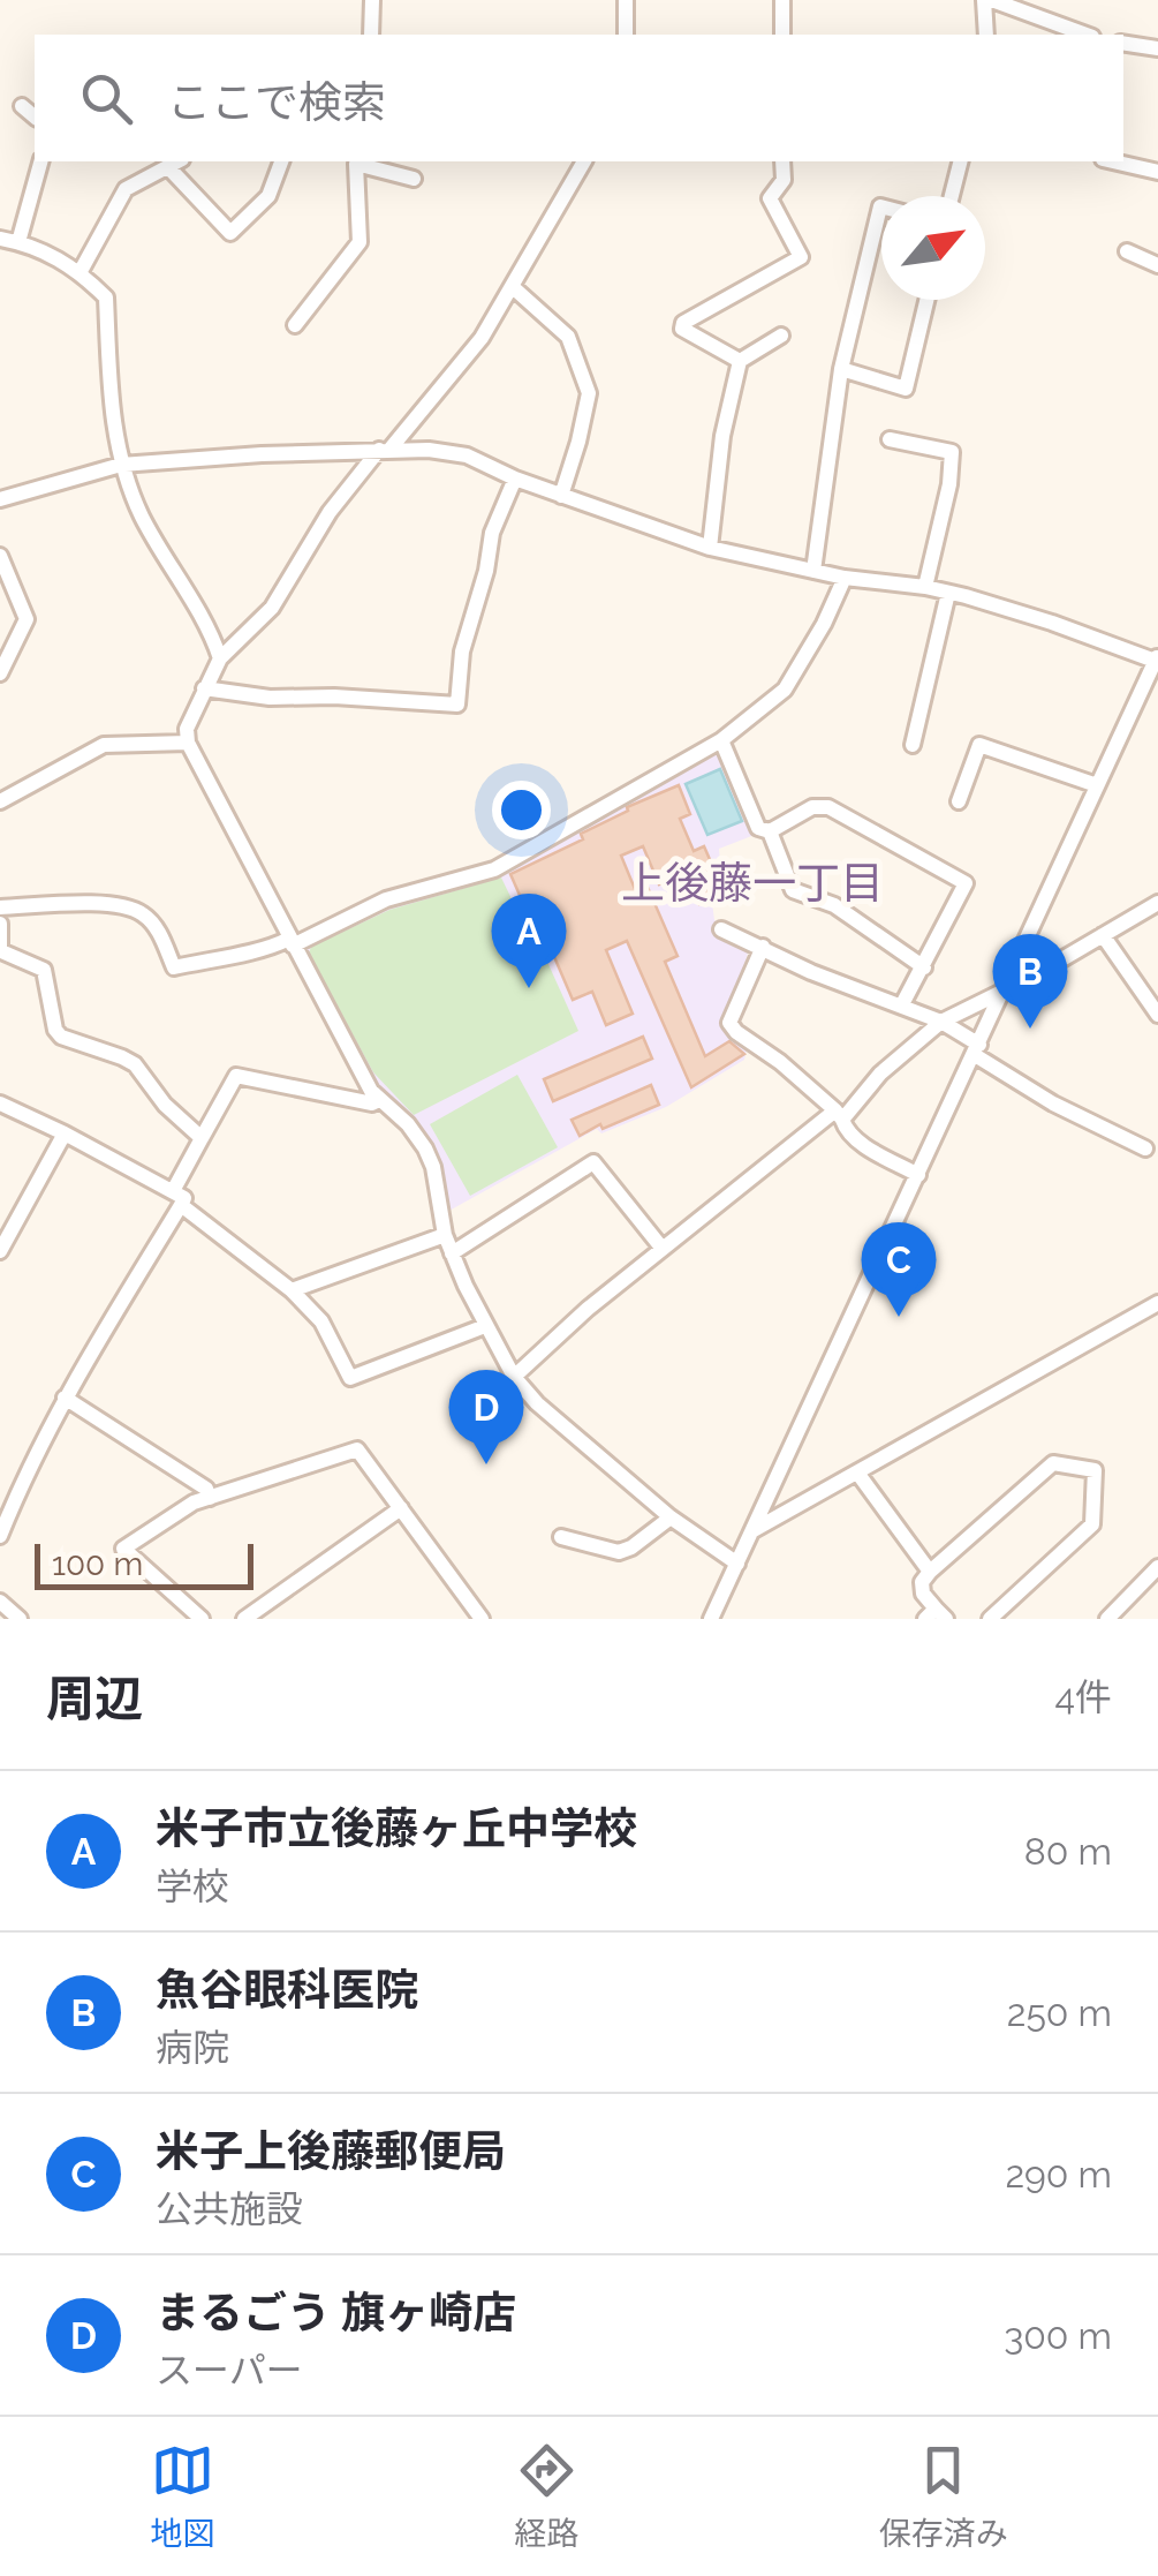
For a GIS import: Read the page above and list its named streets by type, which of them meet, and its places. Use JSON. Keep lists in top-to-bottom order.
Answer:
{
  "districts": ["上後藤一丁目"],
  "scale_bar": "100 m",
  "north": "top right",
  "page": {
    "search": "ここで検索",
    "pins": [
      "A",
      "B",
      "C",
      "D"
    ],
    "scale": "100 m",
    "heading": ["周辺", "4件"],
    "list": [
      {
        "mark": "A",
        "name": "米子市立後藤ヶ丘中学校",
        "note": "学校",
        "value": "80 m"
      },
      {
        "mark": "B",
        "name": "魚谷眼科医院",
        "note": "病院",
        "value": "250 m"
      },
      {
        "mark": "C",
        "name": "米子上後藤郵便局",
        "note": "公共施設",
        "value": "290 m"
      },
      {
        "mark": "D",
        "name": "まるごう 旗ヶ崎店",
        "note": "スーパー",
        "value": "300 m"
      }
    ],
    "nav": ["地図", "経路", "保存済み"]
  }
}
